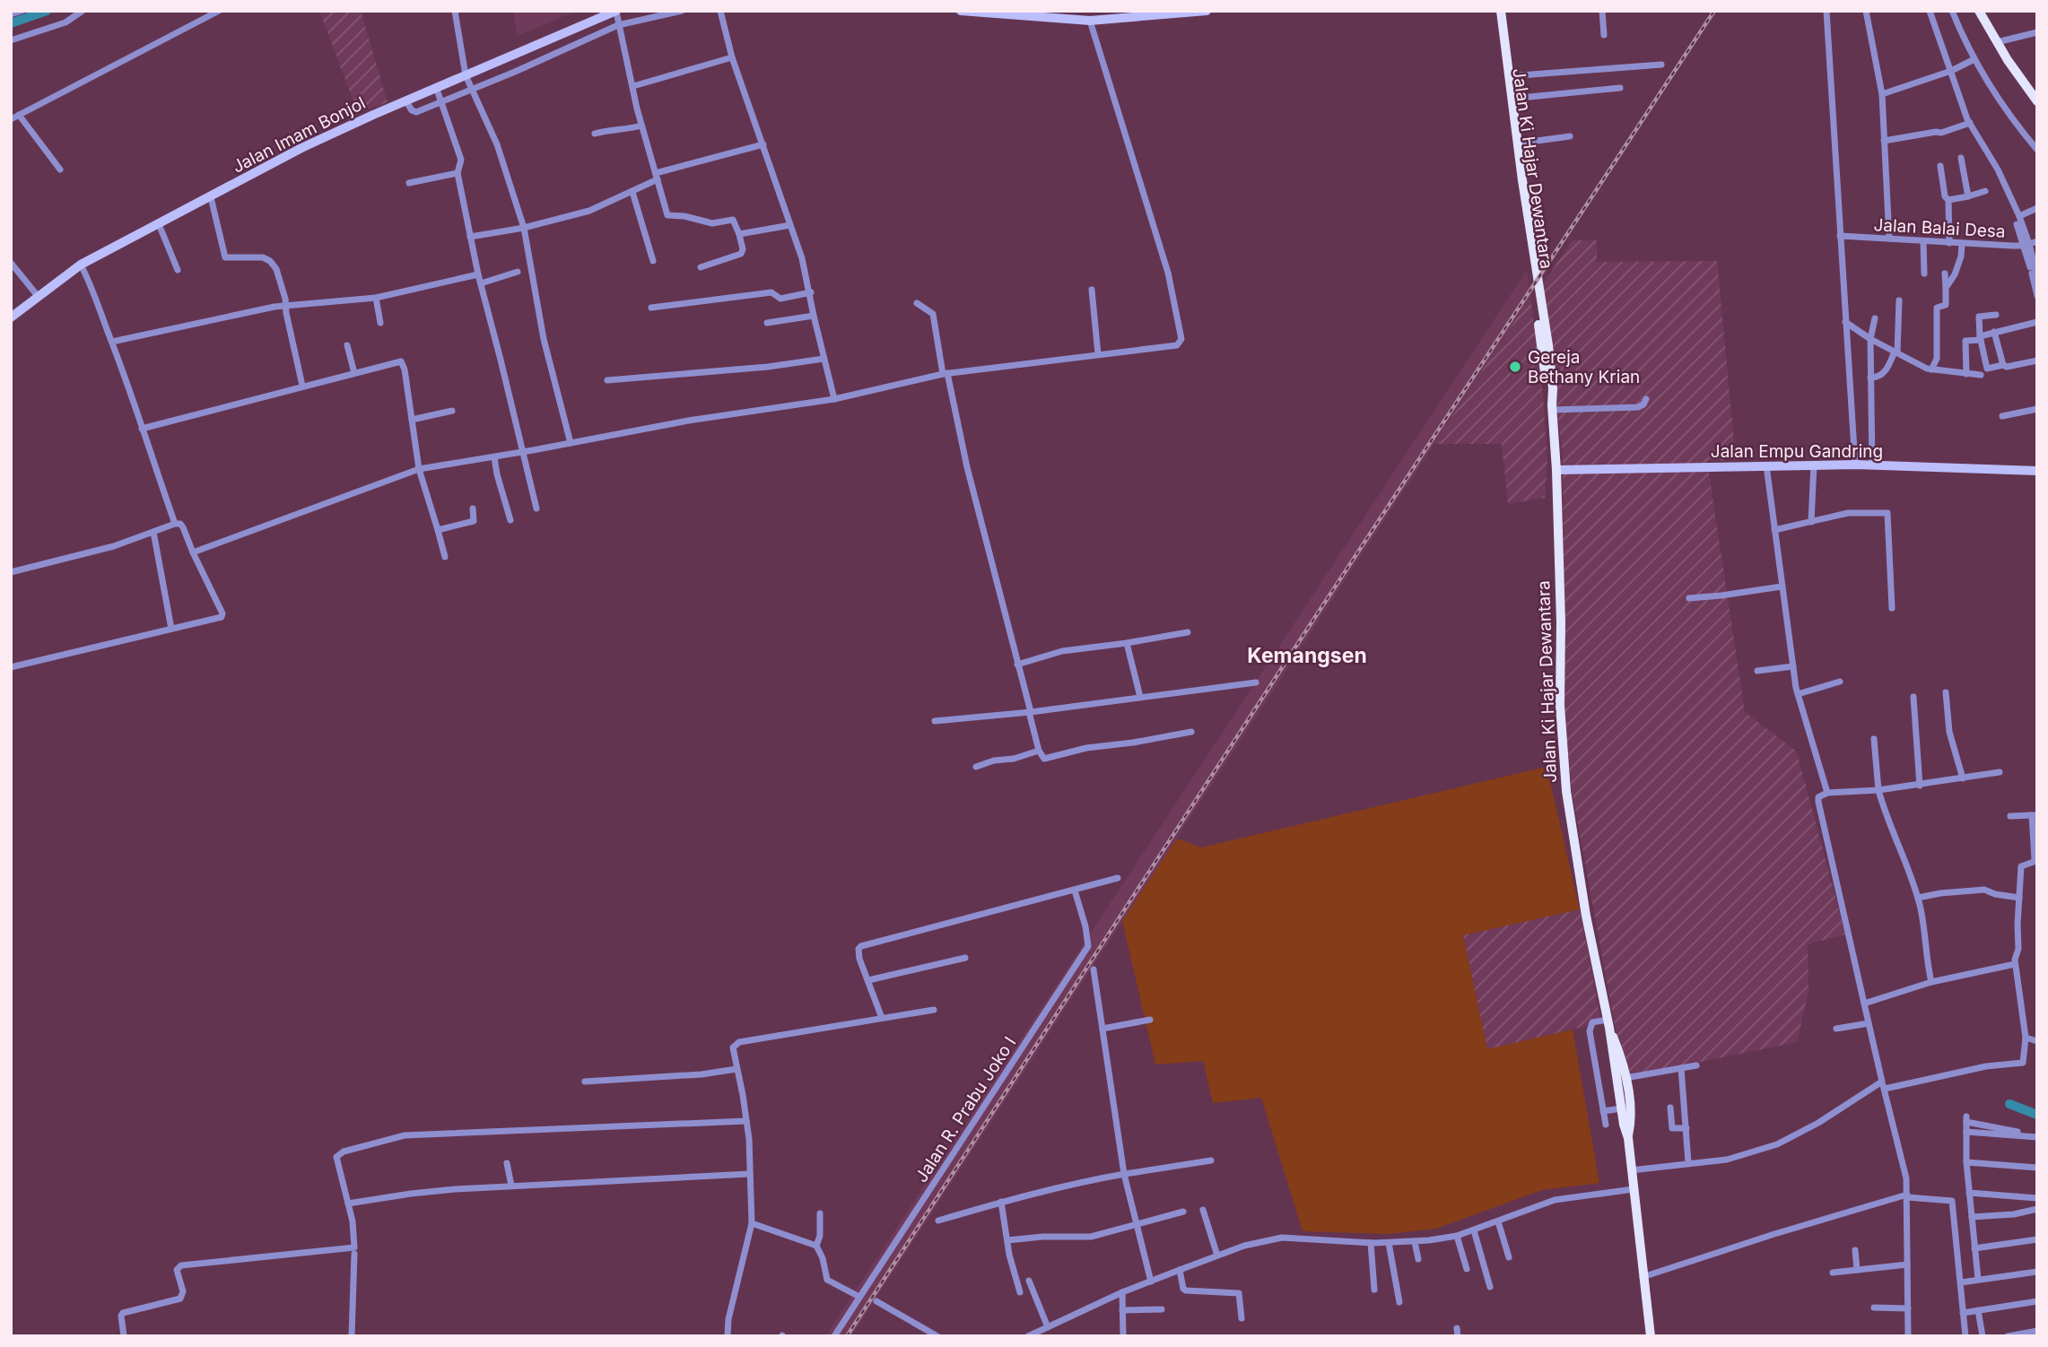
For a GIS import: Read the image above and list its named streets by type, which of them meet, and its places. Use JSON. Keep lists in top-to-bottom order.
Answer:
{
  "streets": {
    "main road": ["Jalan Imam Bonjol", "Jalan Ki Hajar Dewantara", "Jalan Empu Gandring"],
    "street": ["Jalan Balai Desa", "Jalan R. Prabu Joko I"]
  },
  "crossings": [
    ["Jalan Ki Hajar Dewantara", "Jalan Empu Gandring"]
  ],
  "districts": ["Kemangsen"],
  "places": ["Gereja Bethany Krian"]
}
